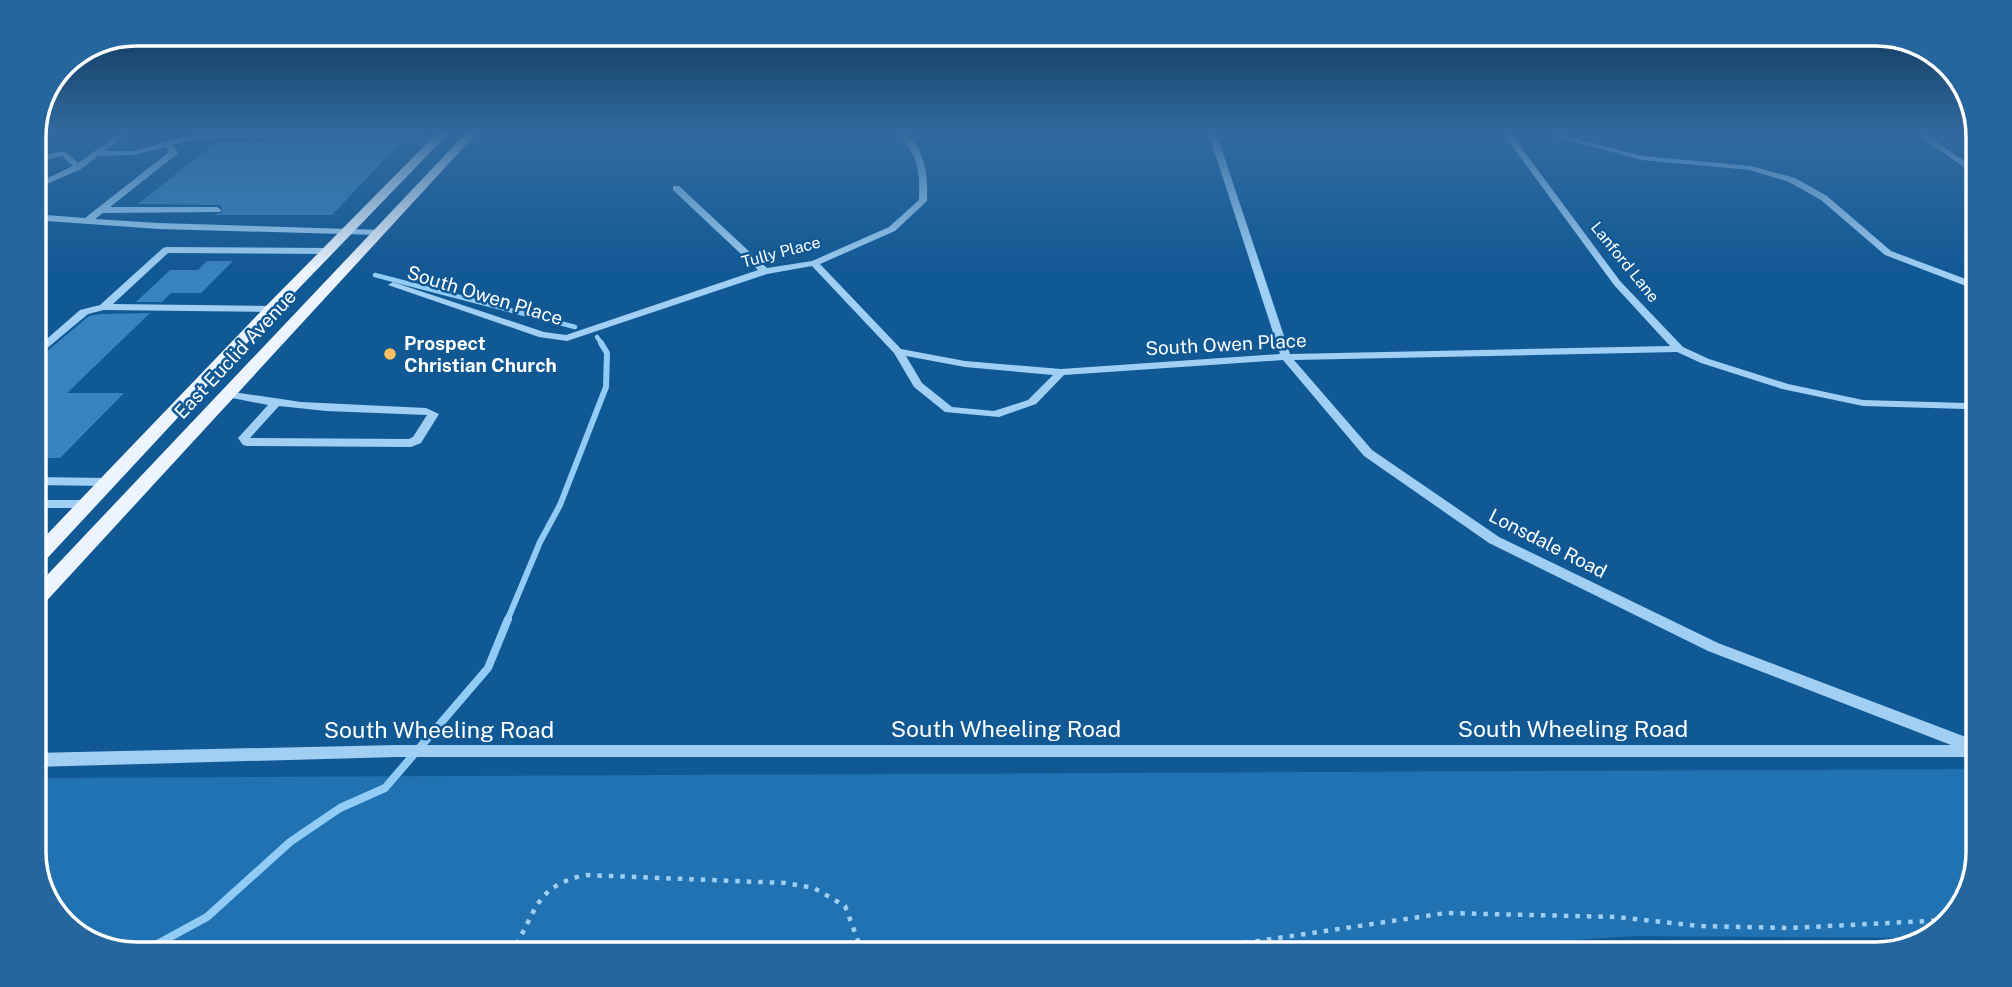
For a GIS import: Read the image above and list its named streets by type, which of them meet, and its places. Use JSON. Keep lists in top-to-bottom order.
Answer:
{
  "streets": {
    "main road": ["East Euclid Avenue"],
    "street": [
      "Tully Place",
      "Lanford Lane",
      "South Owen Place",
      "Lonsdale Road",
      "South Wheeling Road"
    ]
  },
  "crossings": [
    ["Tully Place", "South Owen Place"],
    ["Lanford Lane", "South Owen Place"],
    ["South Owen Place", "Lonsdale Road"]
  ],
  "places": ["Prospect Christian Church"]
}
